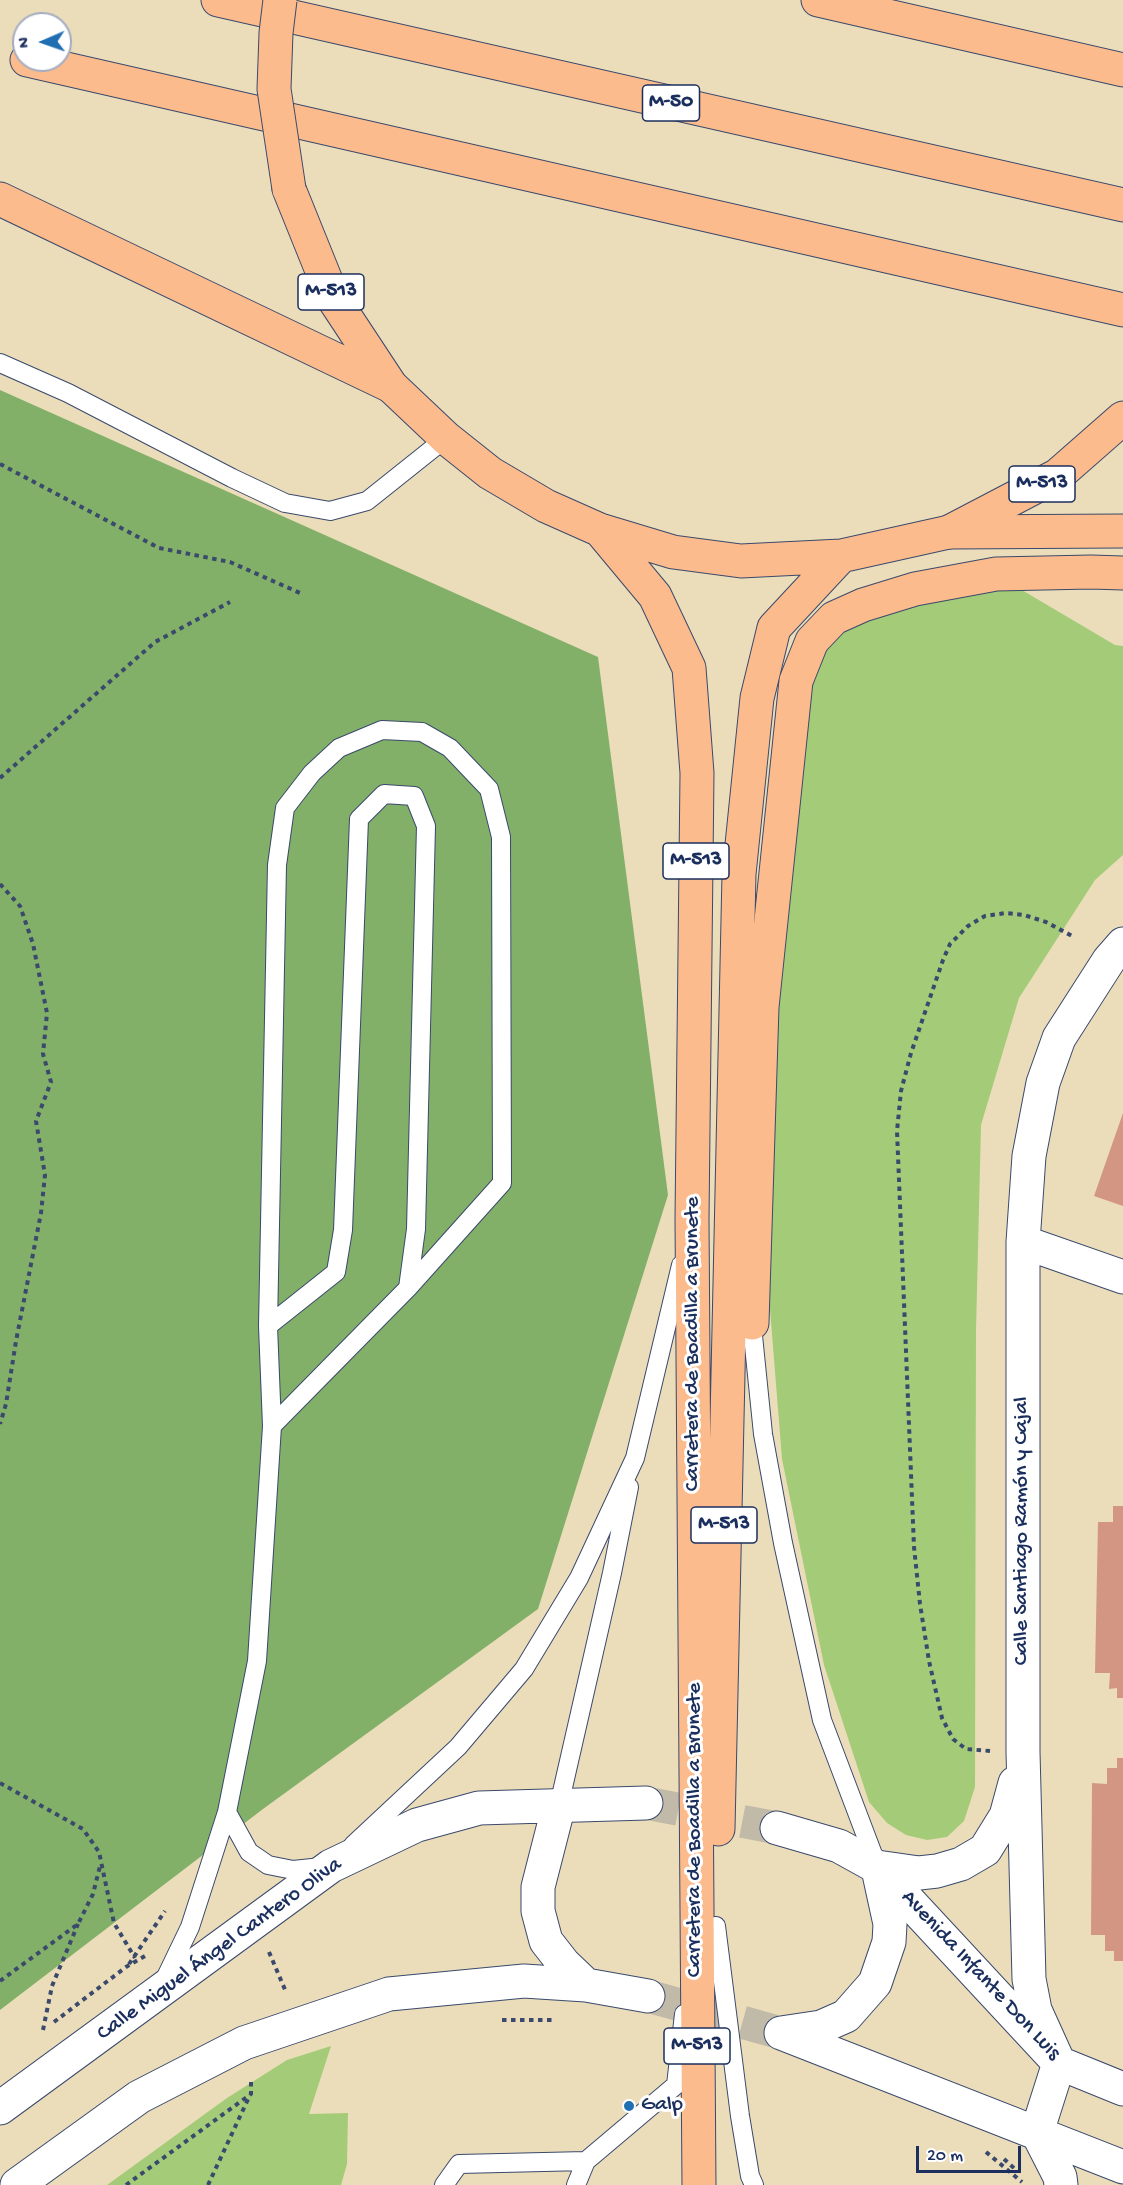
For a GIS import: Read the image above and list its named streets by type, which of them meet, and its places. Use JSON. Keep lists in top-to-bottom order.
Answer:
{
  "streets": {
    "main road": ["M-50", "M-513", "Carretera de Boadilla a Brunete"],
    "street": ["Calle Santiago Ramón y Cajal", "Calle Miguel Ángel Cantero Oliva", "Avenida Infante Don Luis"]
  },
  "crossings": [
    ["M-513", "Carretera de Boadilla a Brunete"],
    ["Calle Santiago Ramón y Cajal", "Avenida Infante Don Luis"]
  ],
  "places": ["Galp"],
  "scale_bar": "20 m",
  "north": "left"
}
